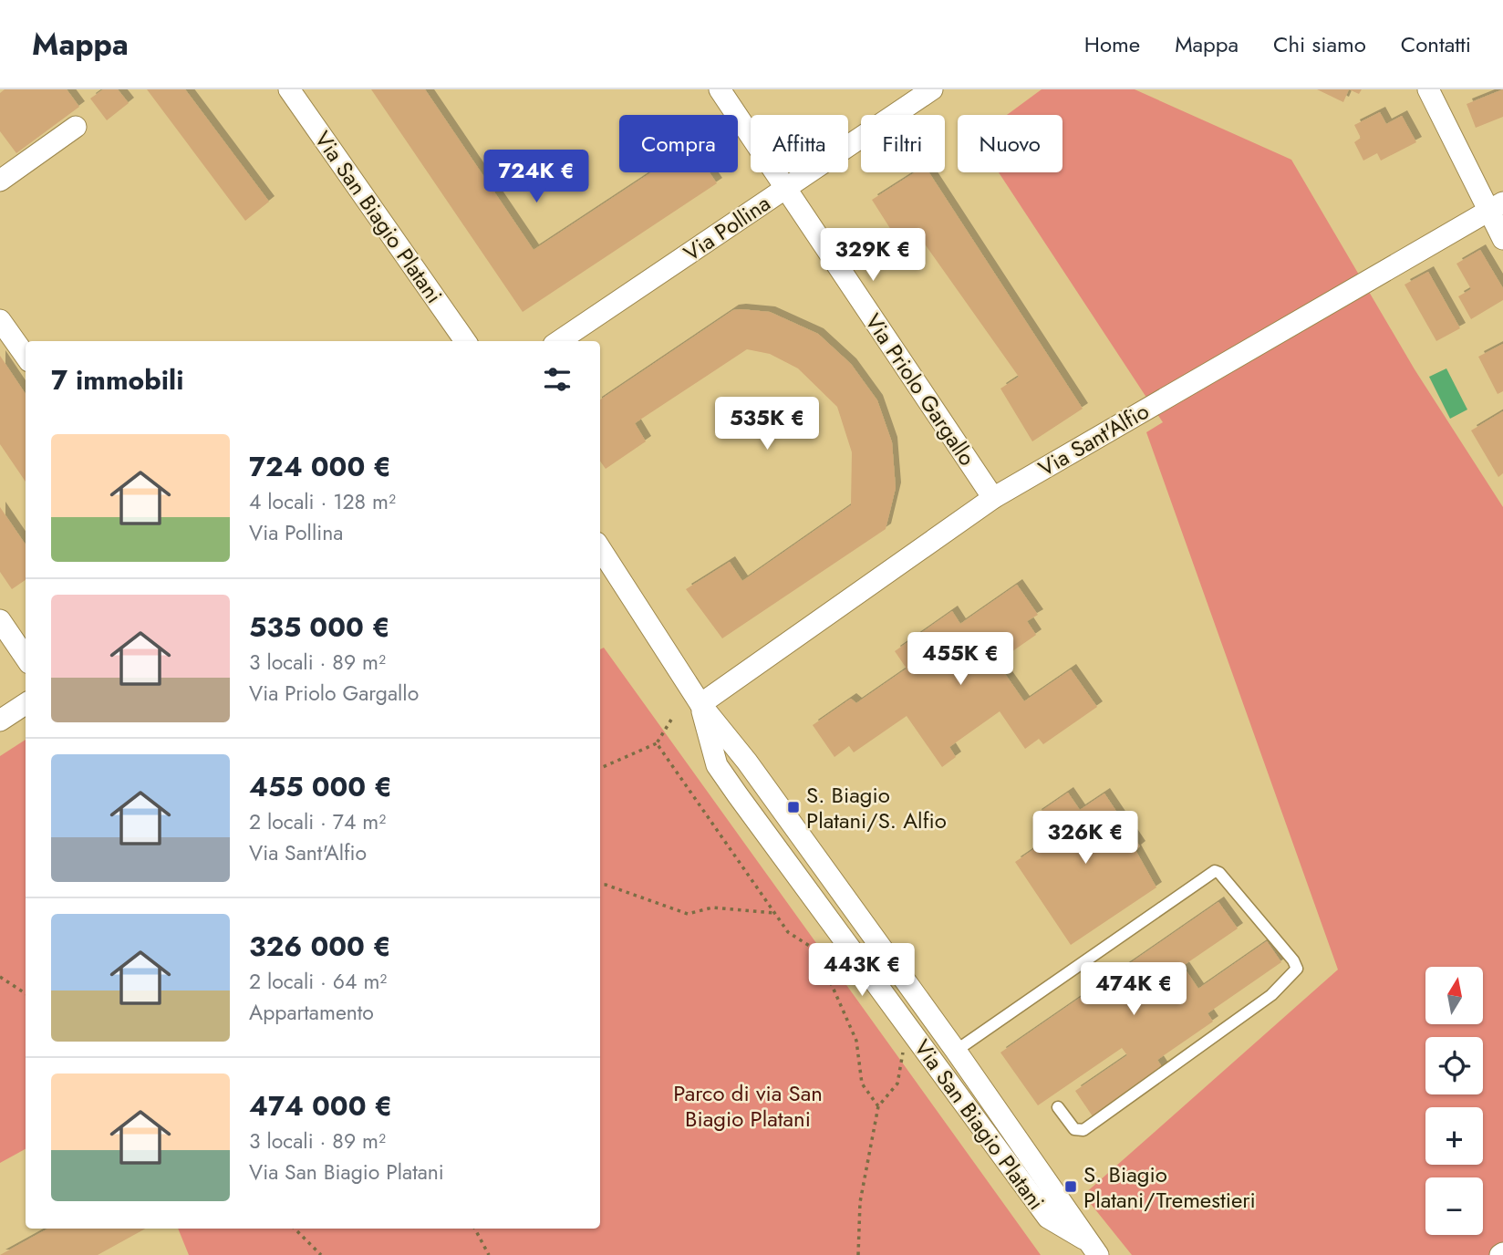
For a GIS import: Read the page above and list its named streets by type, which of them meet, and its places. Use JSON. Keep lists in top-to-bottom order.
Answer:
{
  "streets": {
    "street": [
      "Via San Biagio Platani",
      "Via Pollina",
      "Via Priolo Gargallo",
      "Via Sant'Alfio"
    ]
  },
  "crossings": [
    ["Via San Biagio Platani", "Via Sant'Alfio"],
    ["Via Pollina", "Via Priolo Gargallo"],
    ["Via Priolo Gargallo", "Via Sant'Alfio"]
  ],
  "parks": ["Parco di via San Biagio Platani"],
  "places": {
    "transit": ["S. Biagio Platani/S. Alfio", "S. Biagio Platani/Tremestieri"]
  },
  "north": "top",
  "page": {
    "header": "Mappa",
    "nav": [
      "Home",
      "Mappa",
      "Chi siamo",
      "Contatti"
    ],
    "chip": [
      "Compra",
      "Affitta",
      "Filtri",
      "Nuovo"
    ],
    "price": [
      "724K €",
      "329K €",
      "535K €",
      "455K €",
      "326K €",
      "443K €",
      "474K €"
    ],
    "heading": "7 immobili",
    "list": [
      {
        "name": "724 000 €",
        "note": "4 locali · 128 m² · Via Pollina"
      },
      {
        "name": "535 000 €",
        "note": "3 locali · 89 m² · Via Priolo Gargallo"
      },
      {
        "name": "455 000 €",
        "note": "2 locali · 74 m² · Via Sant'Alfio"
      },
      {
        "name": "326 000 €",
        "note": "2 locali · 64 m² · Appartamento"
      },
      {
        "name": "474 000 €",
        "note": "3 locali · 89 m² · Via San Biagio Platani"
      }
    ],
    "map_buttons": ["+", "−"]
  }
}
